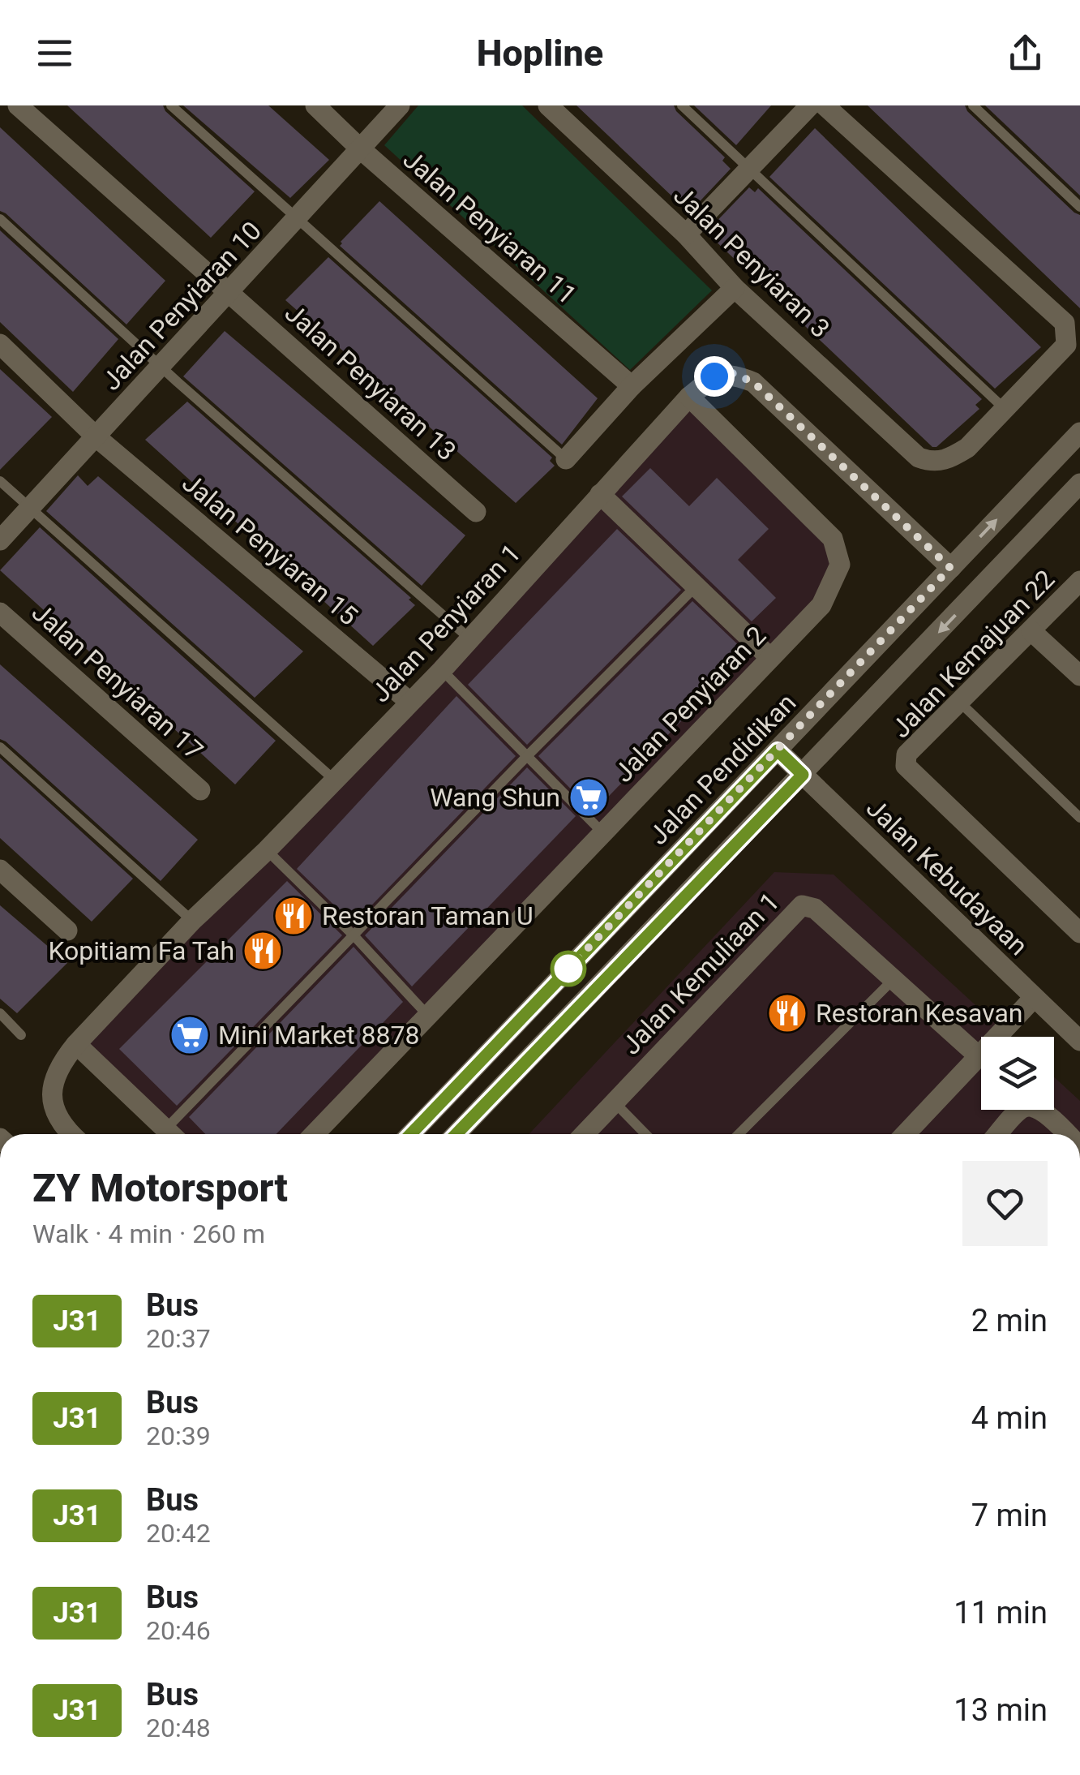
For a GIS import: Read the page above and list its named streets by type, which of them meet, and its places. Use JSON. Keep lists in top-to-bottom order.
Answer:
{
  "streets": {
    "street": [
      "Jalan Penyiaran 11",
      "Jalan Penyiaran 3",
      "Jalan Penyiaran 10",
      "Jalan Penyiaran 13",
      "Jalan Penyiaran 15",
      "Jalan Penyiaran 1",
      "Jalan Kemajuan 22",
      "Jalan Penyiaran 17",
      "Jalan Penyiaran 2",
      "Jalan Pendidikan",
      "Jalan Kebudayaan",
      "Jalan Kemuliaan 1"
    ]
  },
  "crossings": [
    ["Jalan Penyiaran 11", "Jalan Penyiaran 10"],
    ["Jalan Penyiaran 10", "Jalan Penyiaran 13"],
    ["Jalan Penyiaran 10", "Jalan Penyiaran 15"],
    ["Jalan Penyiaran 15", "Jalan Penyiaran 1"],
    ["Jalan Penyiaran 1", "Jalan Penyiaran 2"],
    ["Jalan Penyiaran 1", "Jalan Pendidikan"],
    ["Jalan Pendidikan", "Jalan Kebudayaan"]
  ],
  "places": {
    "supermarket": ["Wang Shun", "Mini Market 8878"],
    "restaurant": ["Restoran Taman U", "Kopitiam Fa Tah", "Restoran Kesavan"]
  },
  "lines": ["bus line J31"],
  "page": {
    "header": "Hopline",
    "heading": ["ZY Motorsport", "Walk · 4 min · 260 m"],
    "list": [
      {
        "mark": "J31",
        "name": "Bus",
        "note": "20:37",
        "value": "2 min"
      },
      {
        "mark": "J31",
        "name": "Bus",
        "note": "20:39",
        "value": "4 min"
      },
      {
        "mark": "J31",
        "name": "Bus",
        "note": "20:42",
        "value": "7 min"
      },
      {
        "mark": "J31",
        "name": "Bus",
        "note": "20:46",
        "value": "11 min"
      },
      {
        "mark": "J31",
        "name": "Bus",
        "note": "20:48",
        "value": "13 min"
      }
    ]
  }
}
